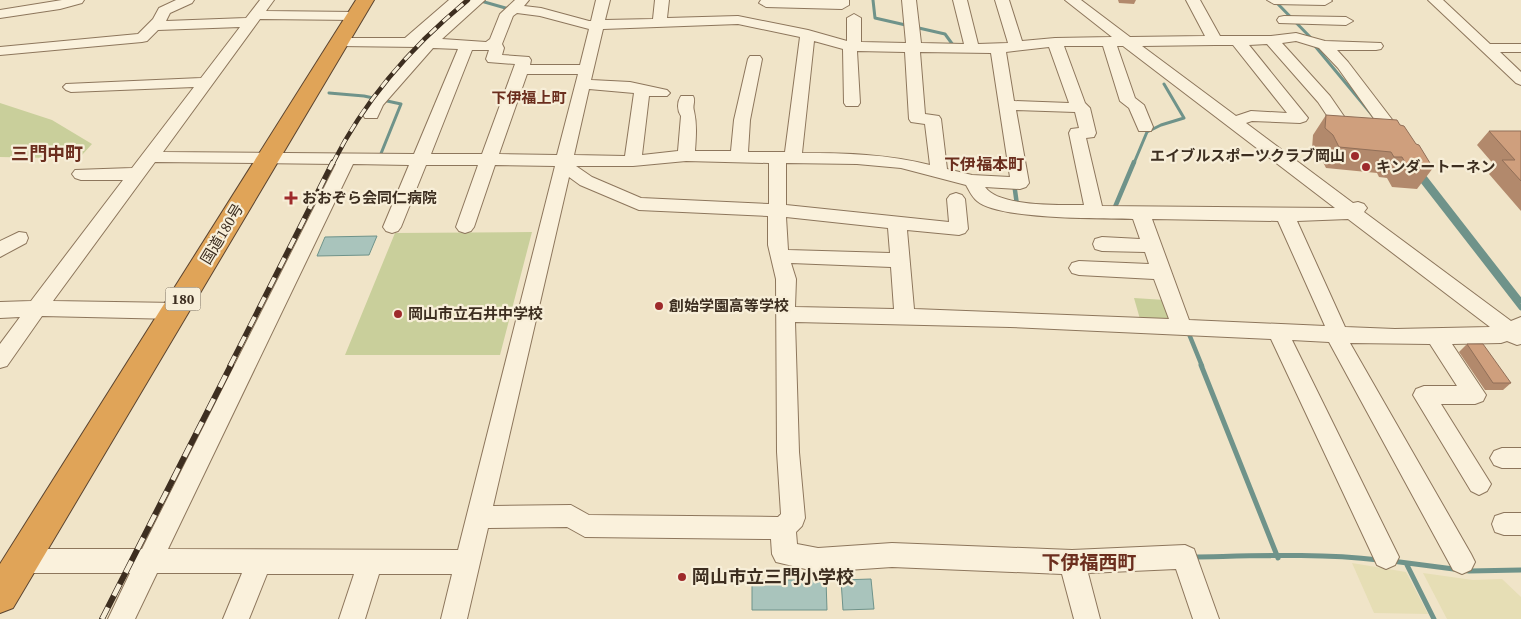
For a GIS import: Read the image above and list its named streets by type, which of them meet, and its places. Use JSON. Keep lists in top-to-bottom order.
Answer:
{
  "streets": {
    "highway": ["国道180号", "180"]
  },
  "districts": [
    "下伊福上町",
    "三門中町",
    "下伊福本町",
    "下伊福西町"
  ],
  "places": {
    "other": [
      "エイブルスポーツクラブ岡山",
      "キンダートーネン",
      "創始学園高等学校",
      "岡山市立石井中学校",
      "岡山市立三門小学校"
    ],
    "health": ["おおぞら会同仁病院"]
  }
}
